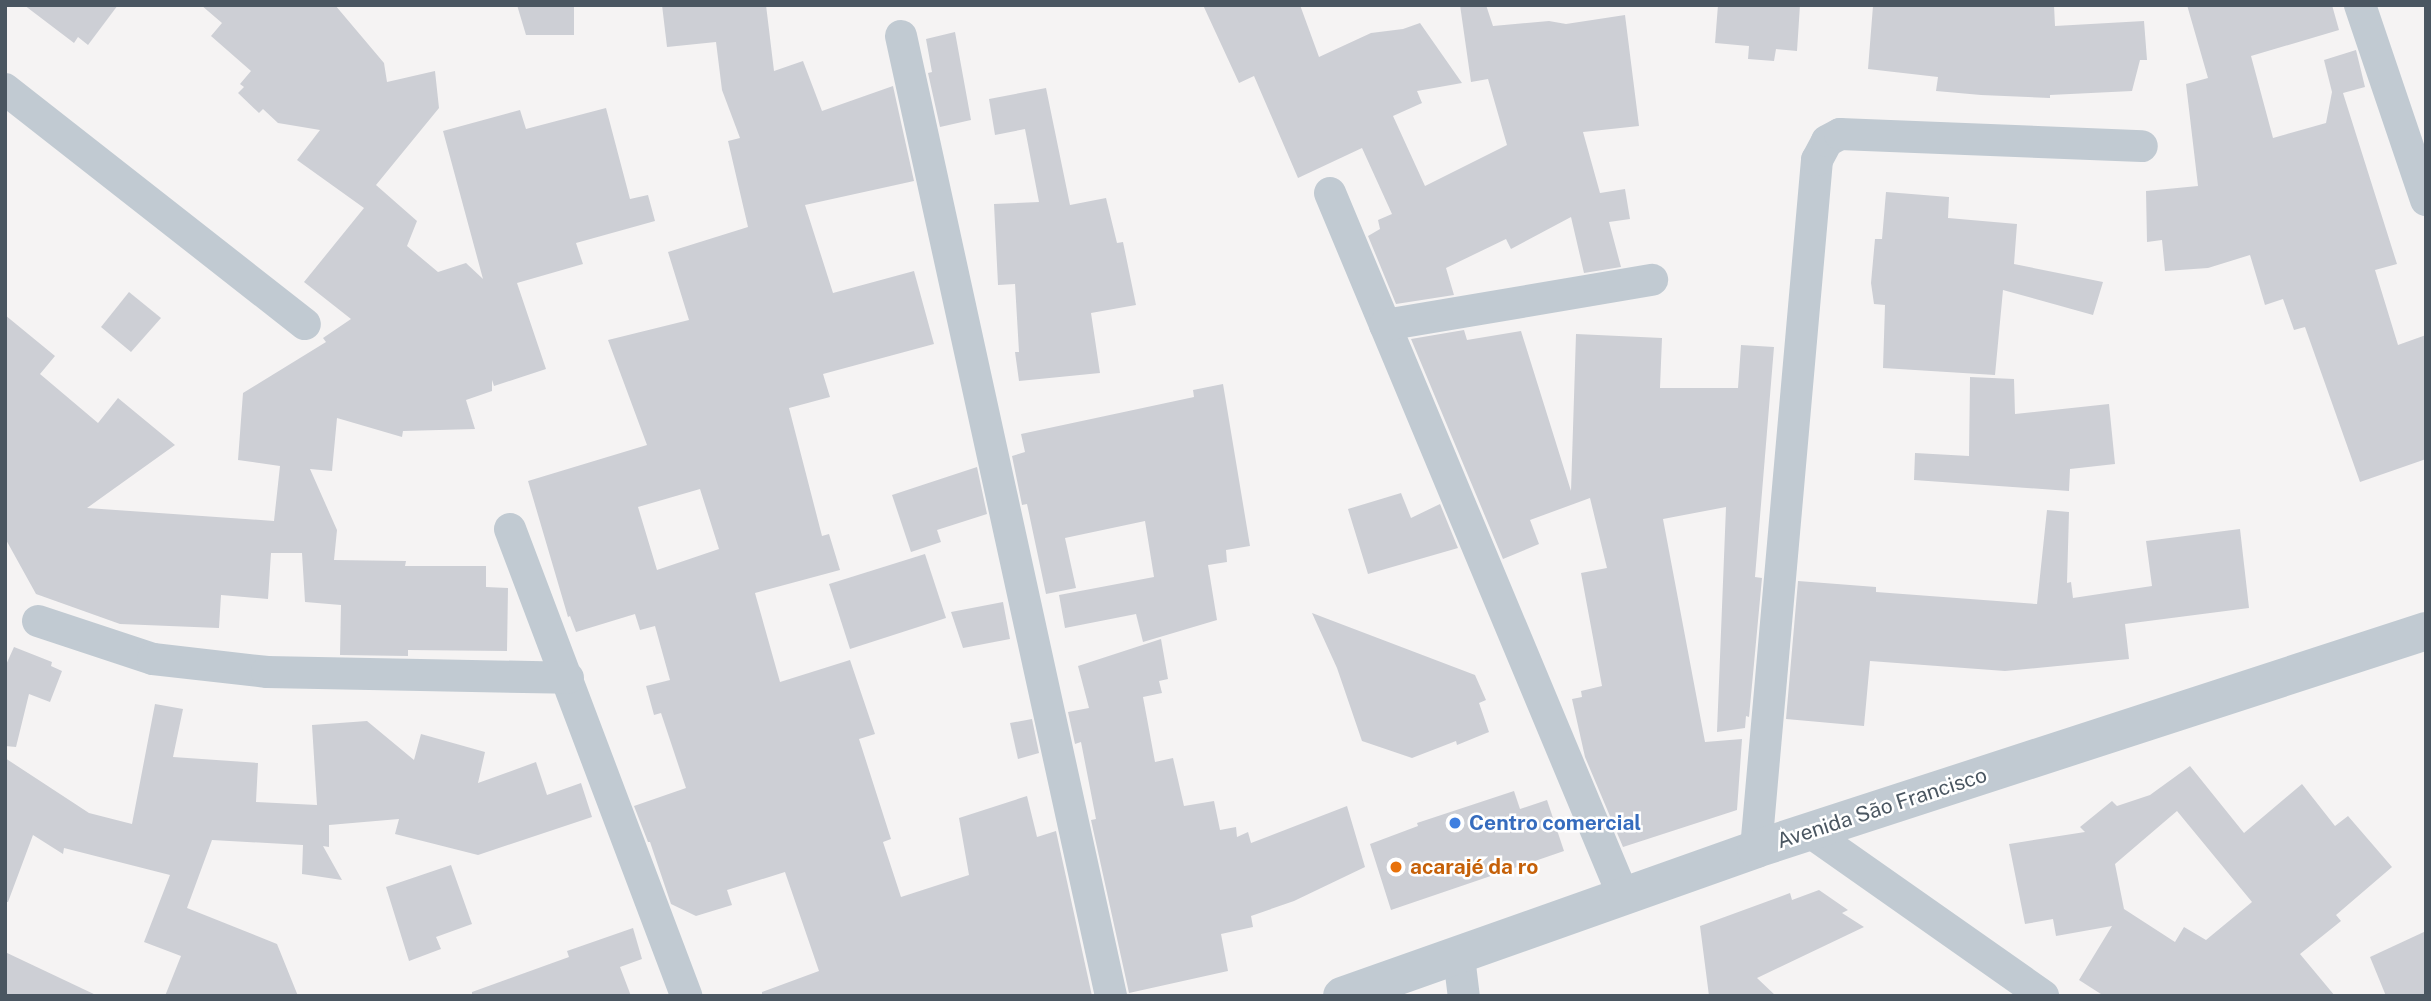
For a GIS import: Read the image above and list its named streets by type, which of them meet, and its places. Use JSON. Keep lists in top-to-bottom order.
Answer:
{
  "streets": {
    "street": ["Avenida São Francisco"]
  },
  "places": ["Centro comercial", "acarajé da ro"]
}
